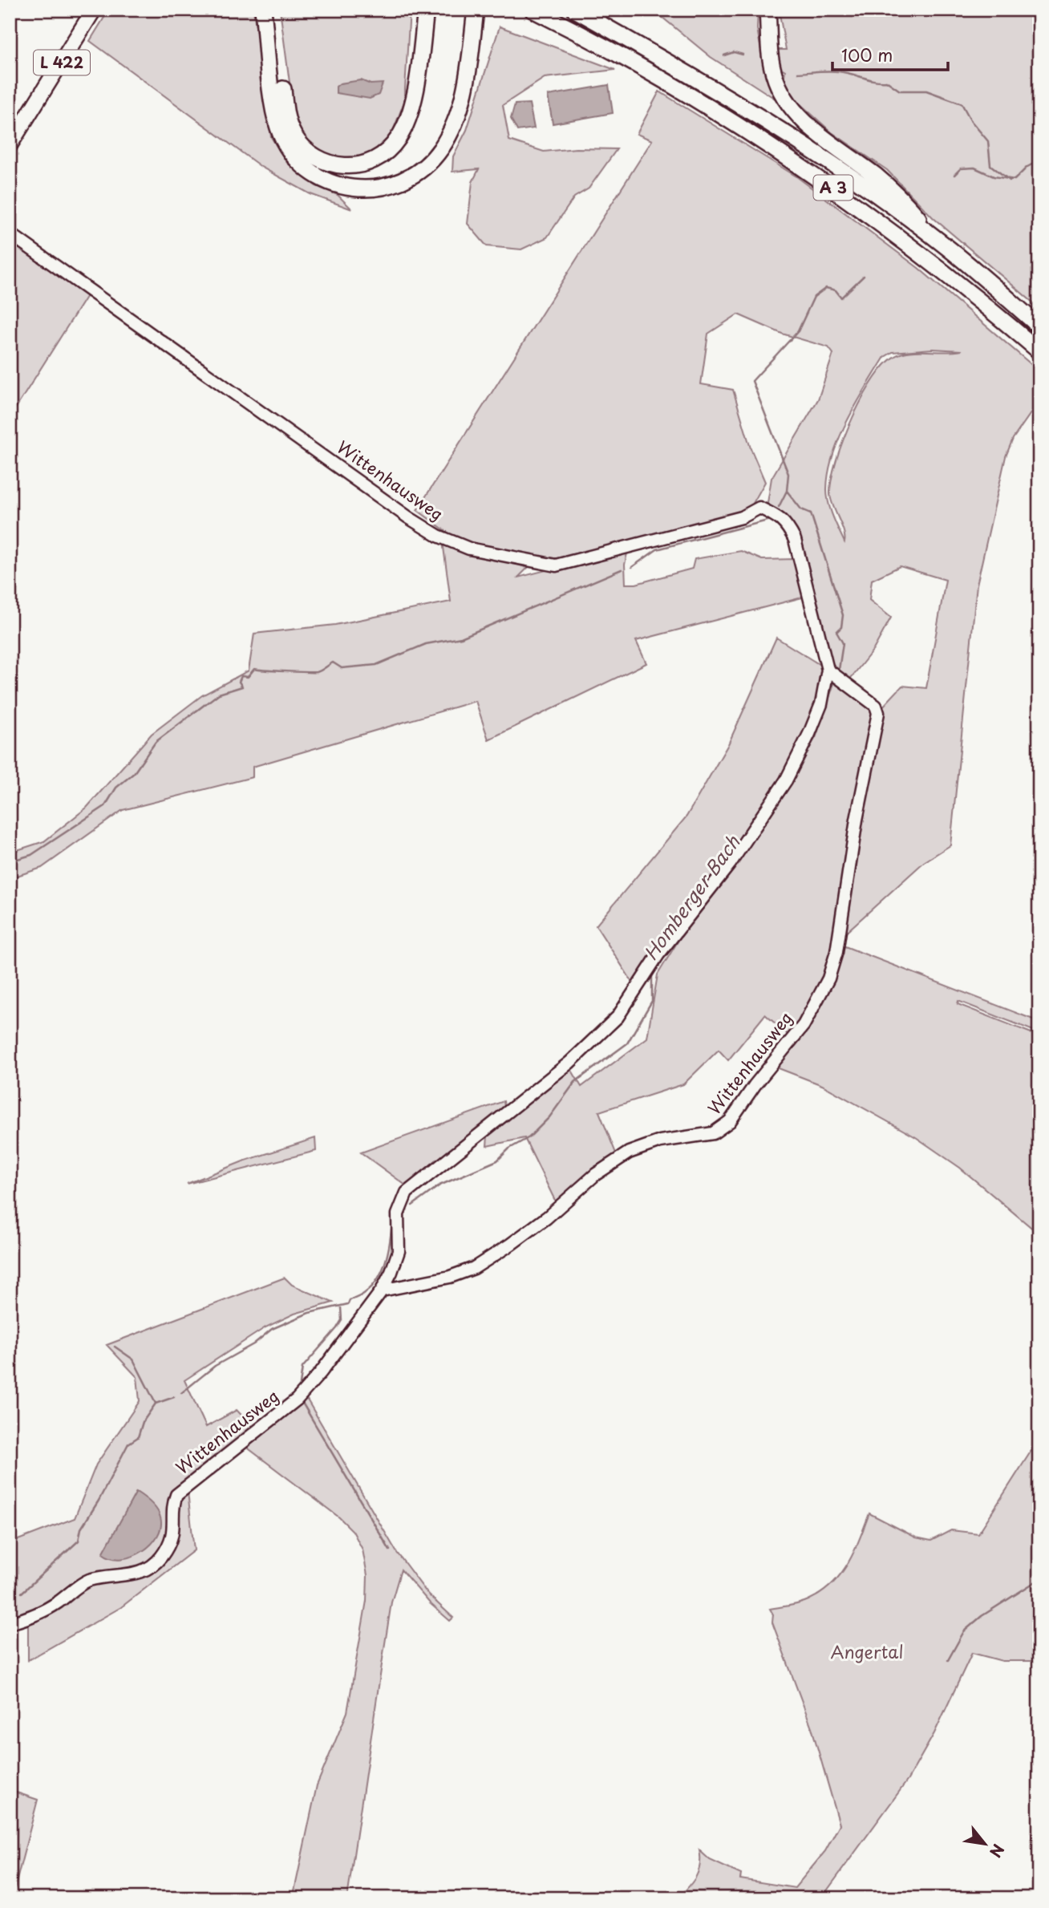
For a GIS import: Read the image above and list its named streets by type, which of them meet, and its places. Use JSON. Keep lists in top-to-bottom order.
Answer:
{
  "streets": {
    "highway": ["A 3"],
    "main road": ["L 422"],
    "street": ["Wittenhausweg"]
  },
  "water": ["Homberger Bach"],
  "parks": ["Angertal"],
  "scale_bar": "100 m",
  "north": "bottom right"
}
